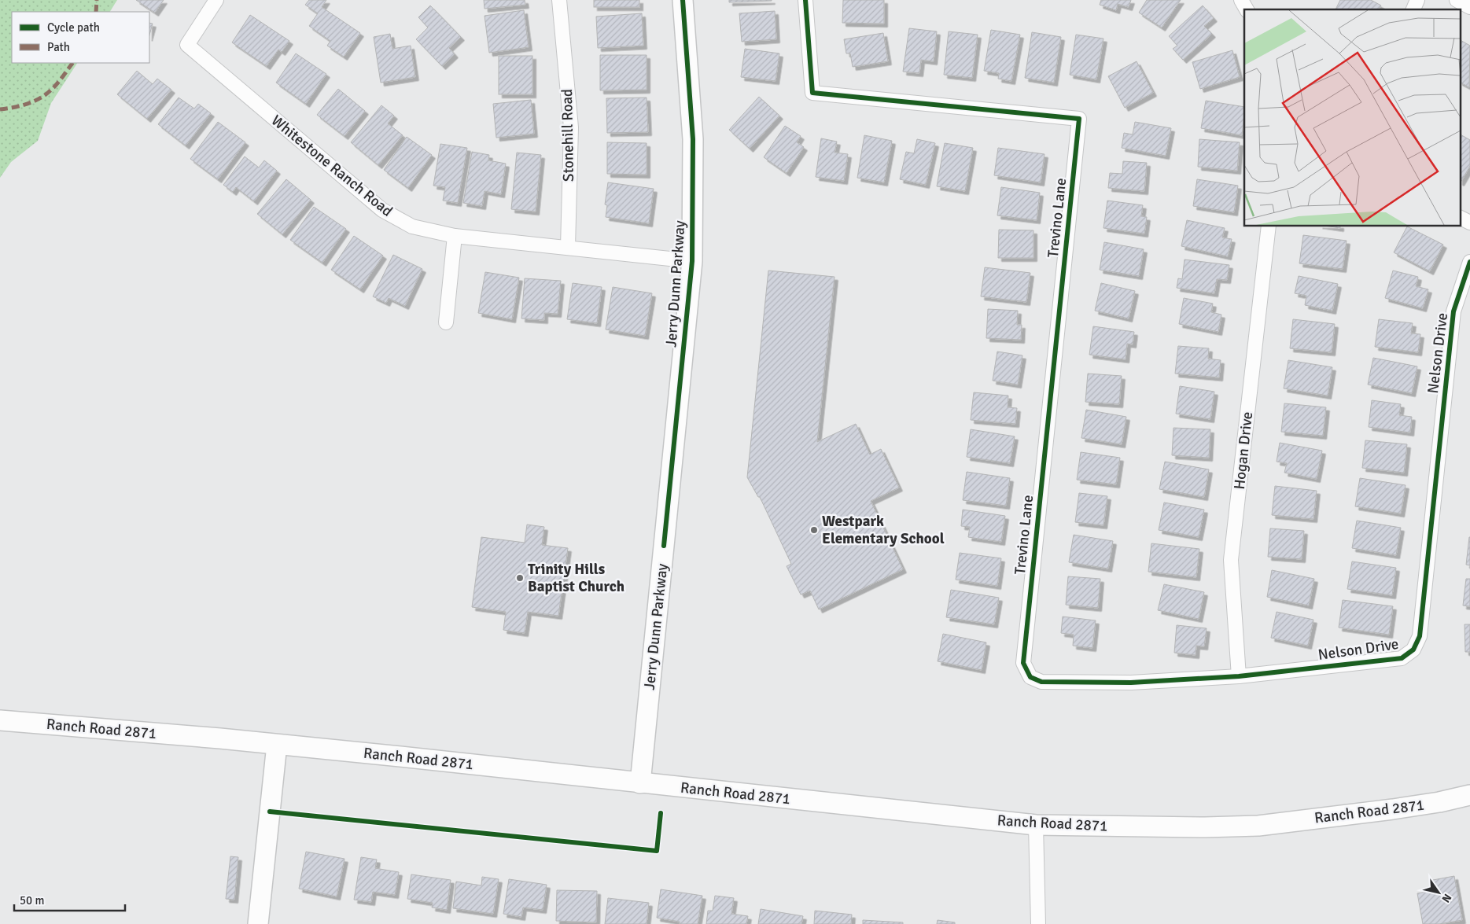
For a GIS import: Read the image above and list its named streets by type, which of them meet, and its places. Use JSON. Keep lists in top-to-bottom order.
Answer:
{
  "streets": {
    "main road": ["Jerry Dunn Parkway", "Ranch Road 2871"],
    "street": [
      "Stonehill Road",
      "Whitestone Ranch Road",
      "Trevino Lane",
      "Nelson Drive",
      "Hogan Drive"
    ]
  },
  "crossings": [
    ["Stonehill Road", "Whitestone Ranch Road"],
    ["Whitestone Ranch Road", "Jerry Dunn Parkway"],
    ["Trevino Lane", "Nelson Drive"],
    ["Jerry Dunn Parkway", "Ranch Road 2871"],
    ["Nelson Drive", "Hogan Drive"]
  ],
  "places": ["Westpark Elementary School", "Trinity Hills Baptist Church"],
  "legend": ["Cycle path", "Path"],
  "scale_bar": "50 m",
  "north": "bottom right"
}
